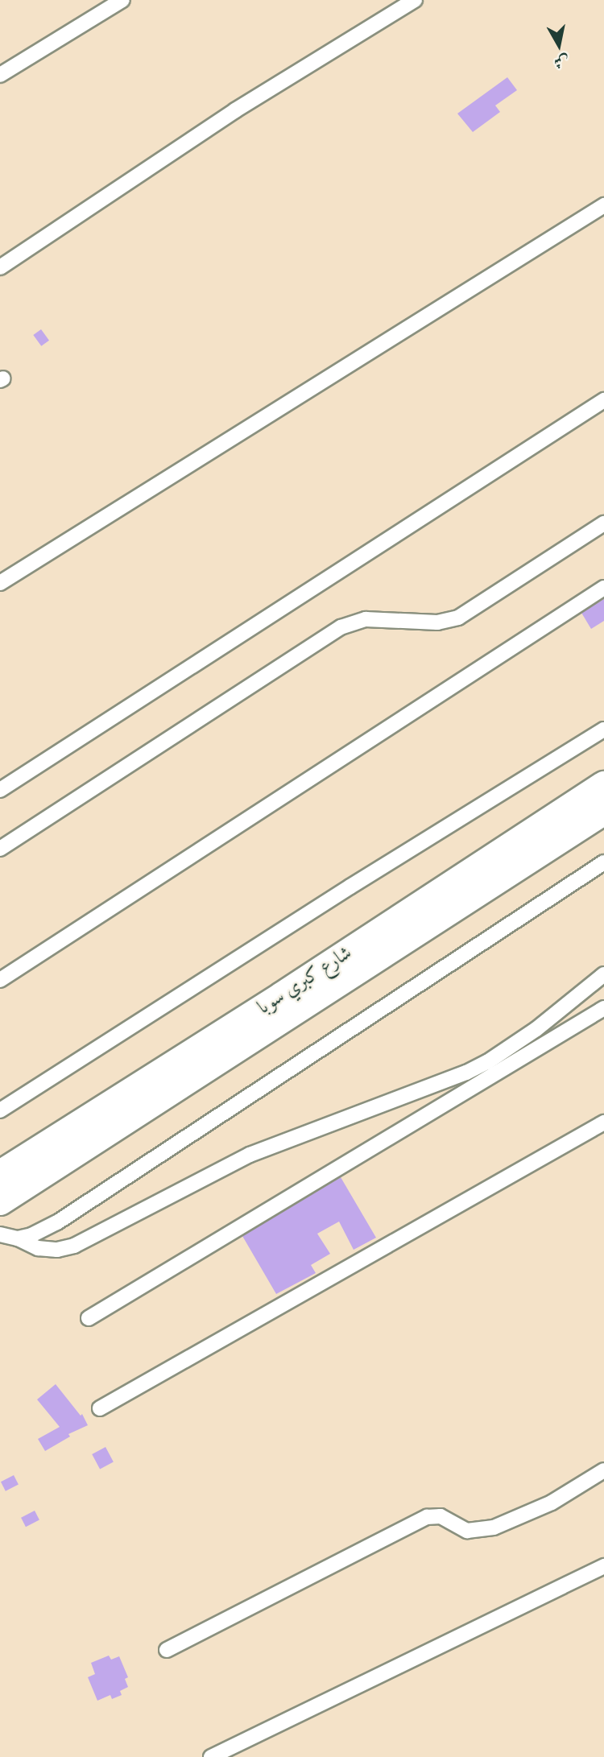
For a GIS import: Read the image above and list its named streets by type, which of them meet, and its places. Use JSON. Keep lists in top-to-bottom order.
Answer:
{
  "streets": {
    "highway": ["شارع كبري سوبا"]
  },
  "north": "bottom"
}
